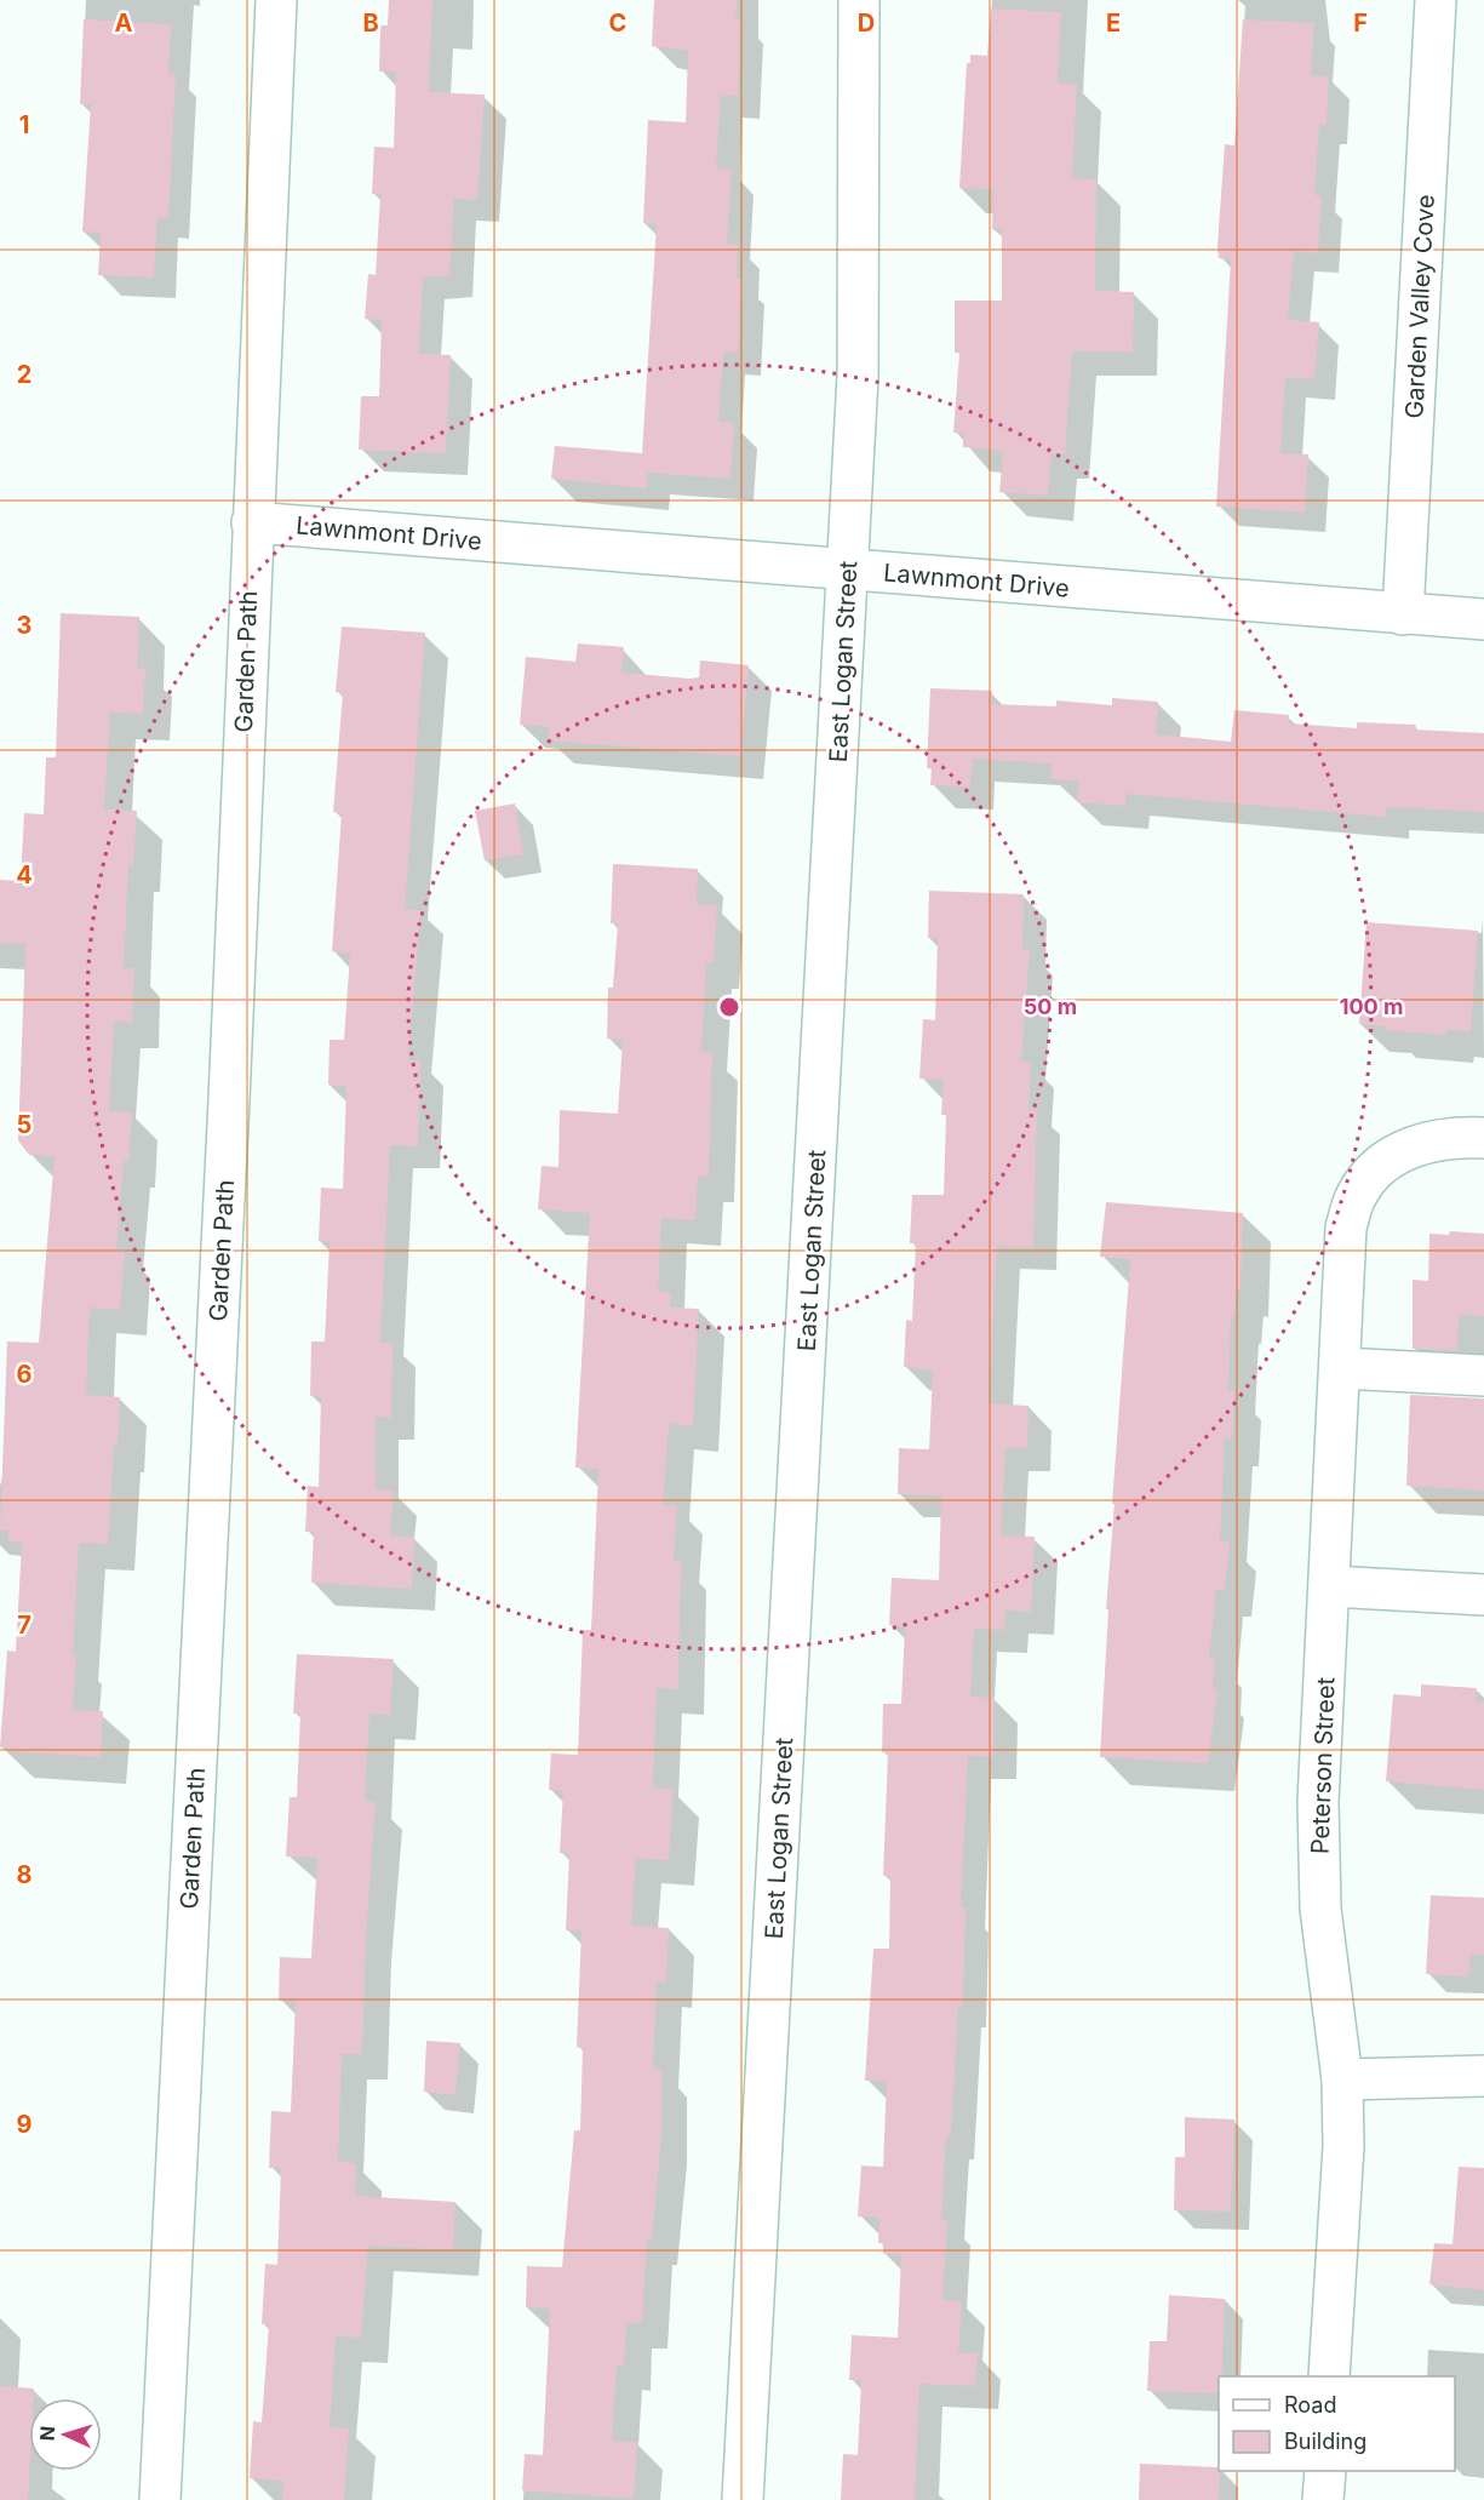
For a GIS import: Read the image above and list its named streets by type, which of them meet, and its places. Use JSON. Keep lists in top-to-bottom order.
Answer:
{
  "streets": {
    "street": [
      "Garden Valley Cove",
      "Lawnmont Drive",
      "Garden Path",
      "East Logan Street",
      "Peterson Street"
    ]
  },
  "crossings": [
    ["Garden Valley Cove", "Lawnmont Drive"],
    ["Lawnmont Drive", "Garden Path"],
    ["Lawnmont Drive", "East Logan Street"]
  ],
  "legend": ["Road", "Building"],
  "north": "left",
  "grid": {
    "columns": [
      "A",
      "B",
      "C",
      "D",
      "E",
      "F"
    ],
    "rows": [
      "1",
      "2",
      "3",
      "4",
      "5",
      "6",
      "7",
      "8",
      "9"
    ]
  },
  "rings": ["50 m", "100 m"]
}
